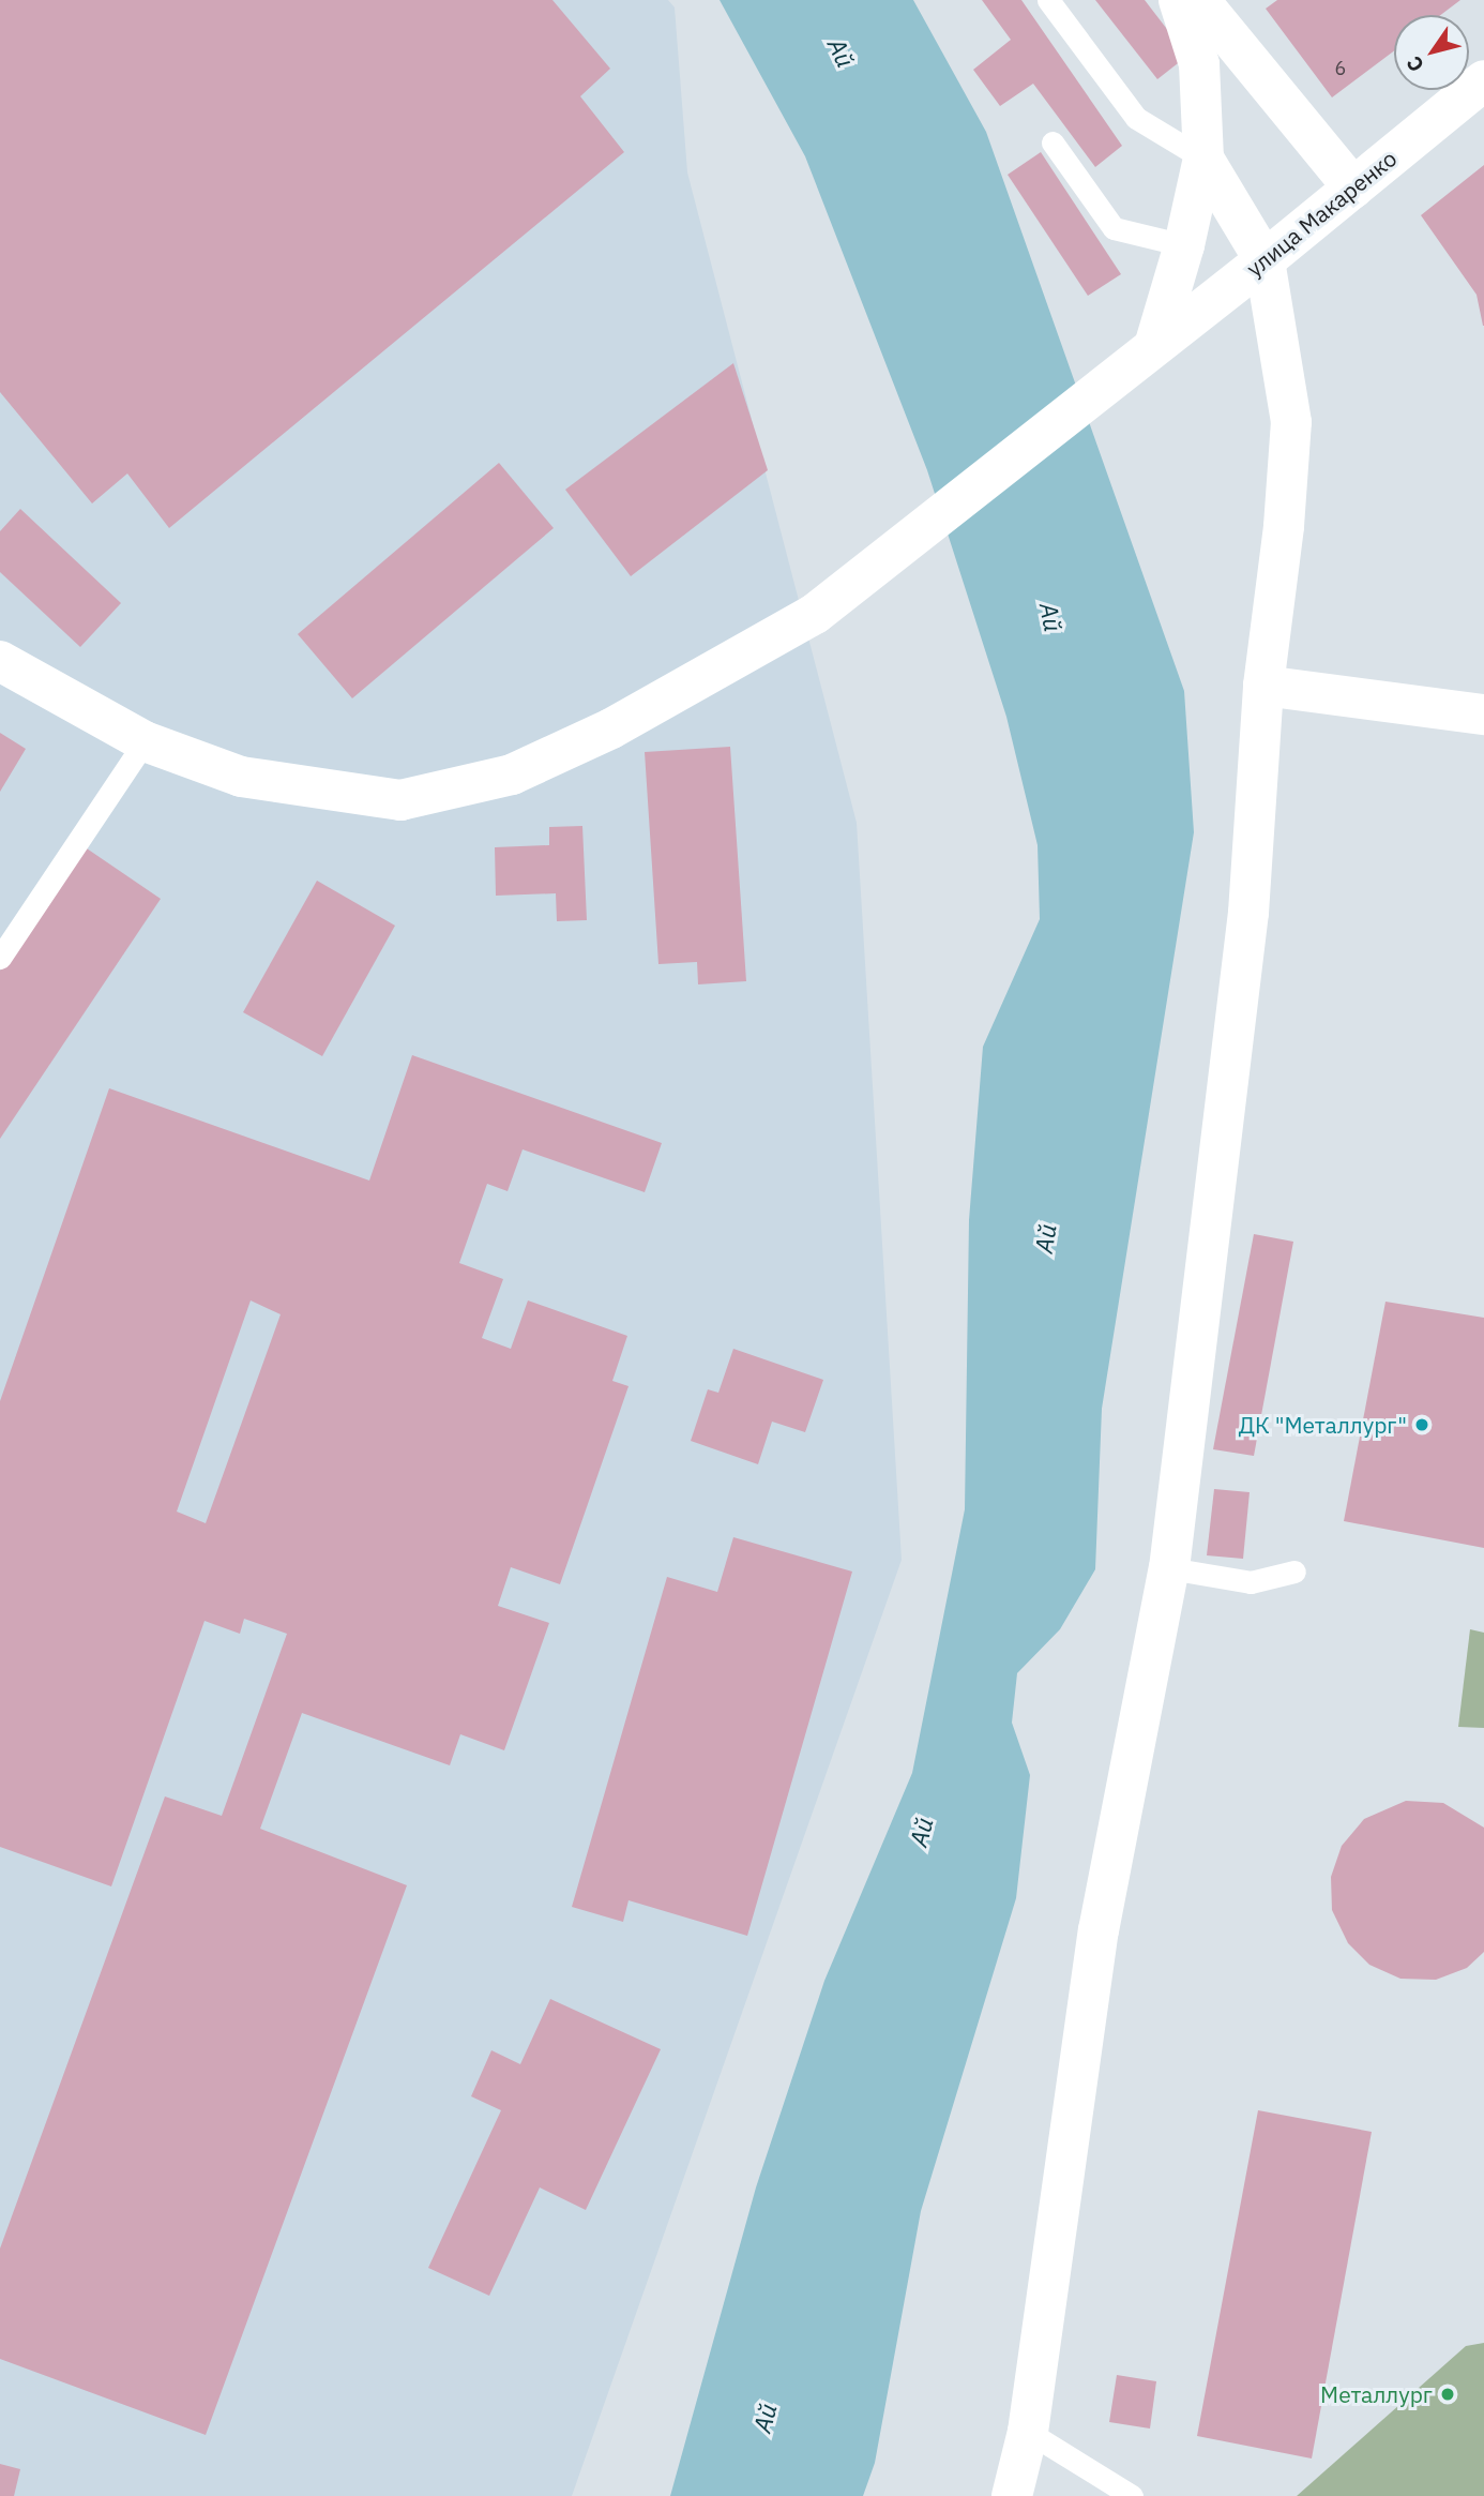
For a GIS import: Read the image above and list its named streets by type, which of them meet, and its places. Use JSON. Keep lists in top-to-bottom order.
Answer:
{
  "streets": {
    "street": ["улица Макаренко"]
  },
  "water": ["Ай"],
  "places": ["ДК \"Металлург\"", "Металлург"],
  "house_numbers": ["6"],
  "north": "bottom left"
}
